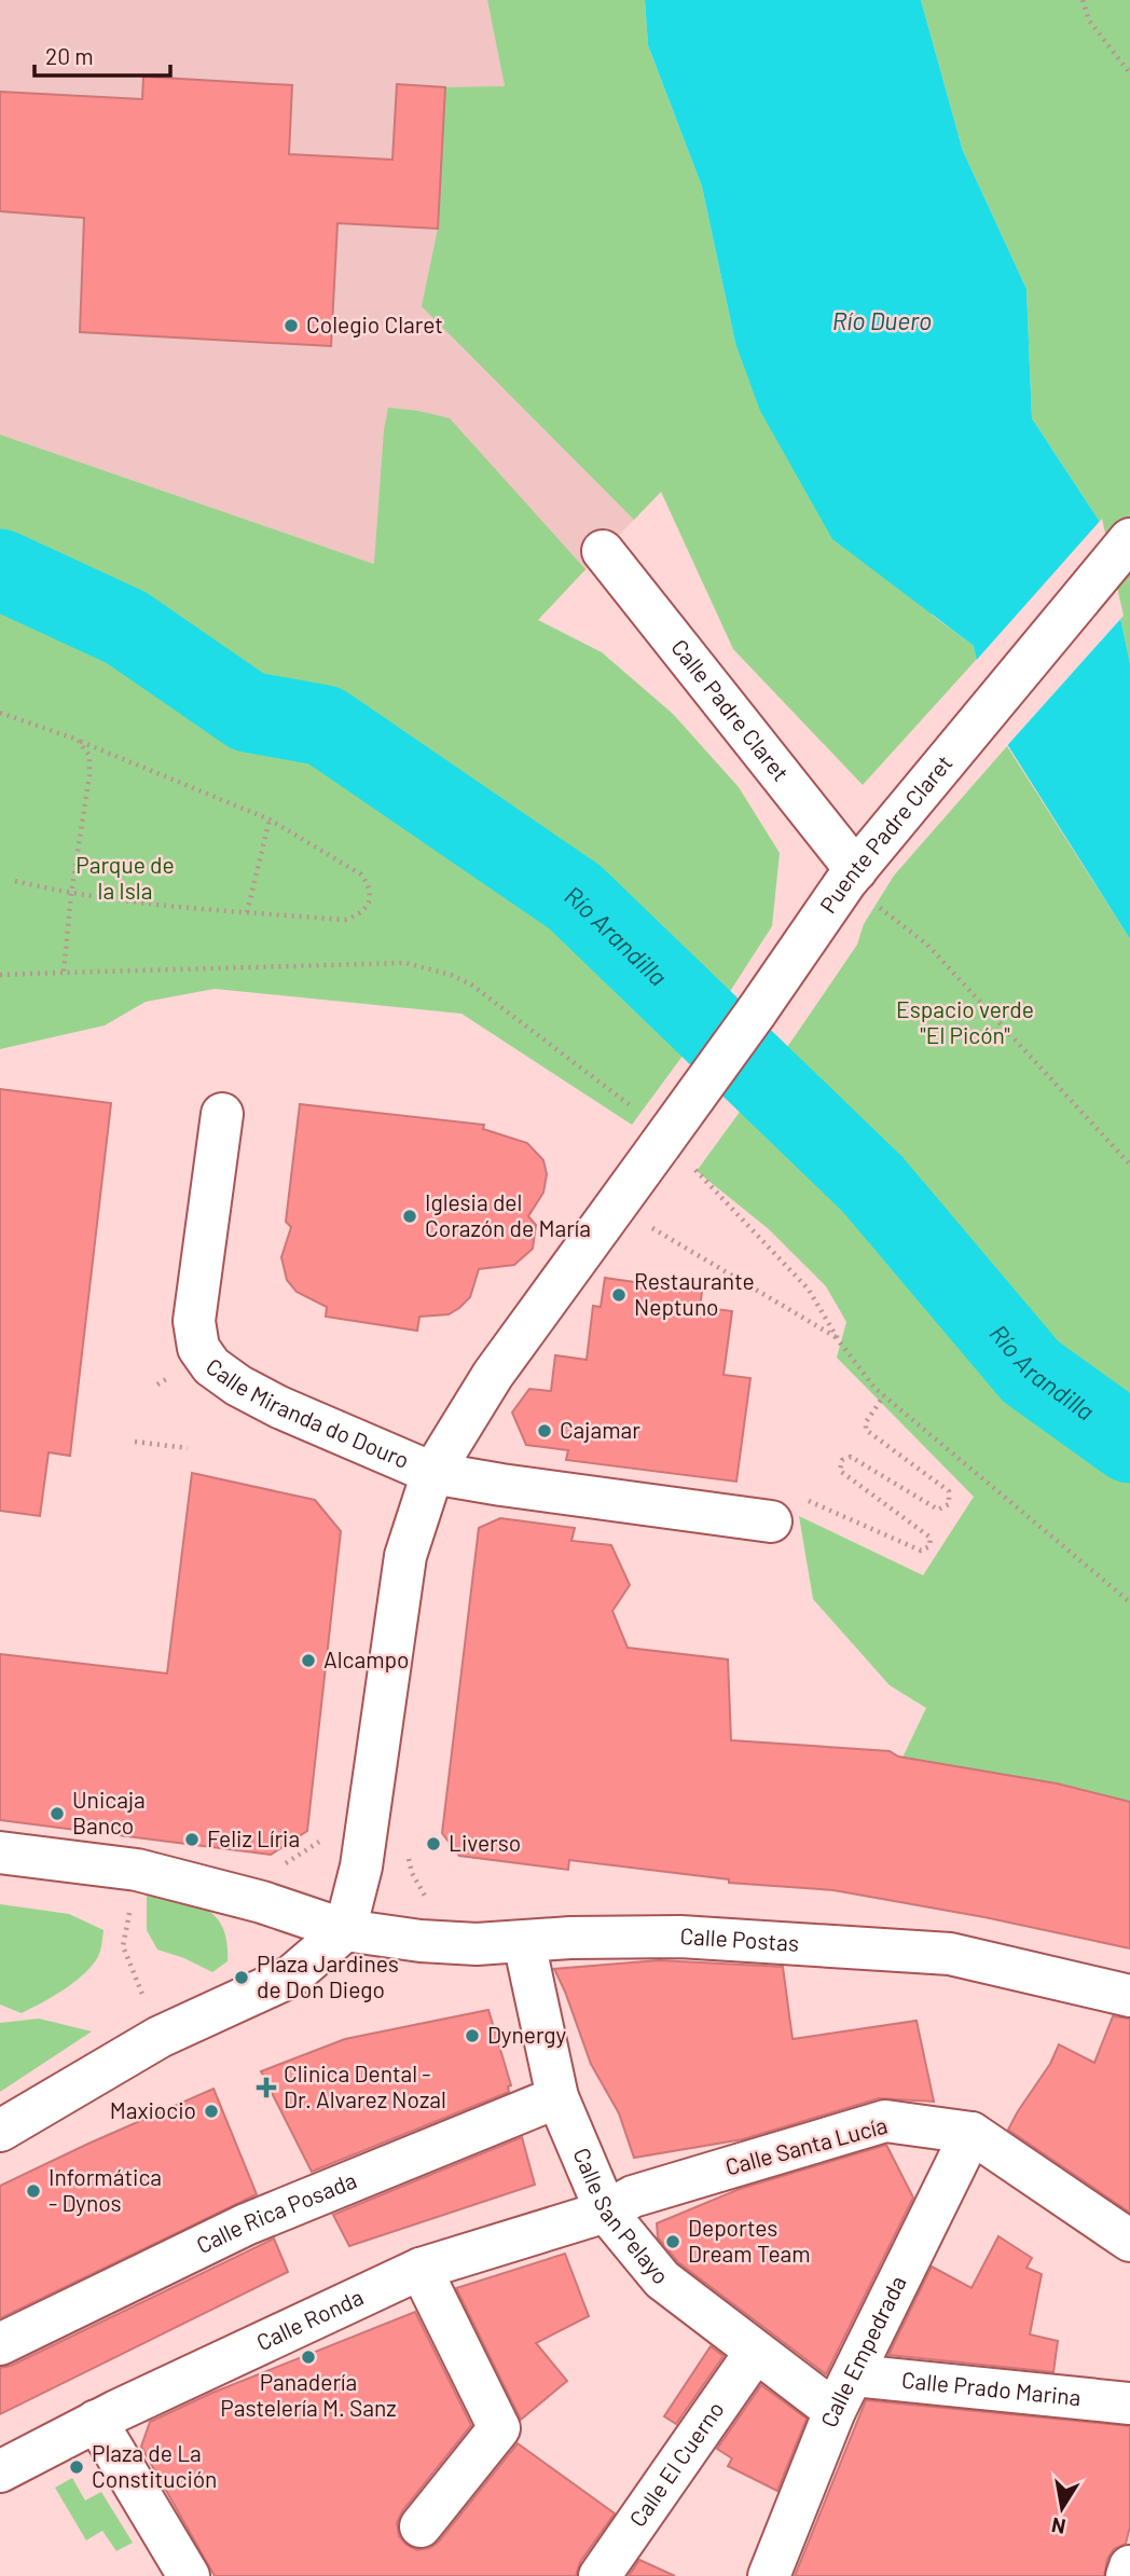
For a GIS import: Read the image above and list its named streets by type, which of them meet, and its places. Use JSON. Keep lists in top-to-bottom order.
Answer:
{
  "streets": {
    "street": [
      "Calle Padre Claret",
      "Puente Padre Claret",
      "Calle Miranda do Douro",
      "Calle Postas",
      "Calle Santa Lucía",
      "Calle Rica Posada",
      "Calle San Pelayo",
      "Calle Ronda",
      "Calle Empedrada",
      "Calle Prado Marina",
      "Calle El Cuerno"
    ]
  },
  "crossings": [
    ["Calle Padre Claret", "Puente Padre Claret"],
    ["Puente Padre Claret", "Calle Miranda do Douro"],
    ["Calle Miranda do Douro", "Calle Postas"],
    ["Calle Postas", "Calle San Pelayo"],
    ["Calle Santa Lucía", "Calle San Pelayo"],
    ["Calle Santa Lucía", "Calle Ronda"],
    ["Calle Santa Lucía", "Calle Empedrada"],
    ["Calle Rica Posada", "Calle San Pelayo"],
    ["Calle San Pelayo", "Calle Ronda"],
    ["Calle San Pelayo", "Calle Empedrada"],
    ["Calle San Pelayo", "Calle El Cuerno"],
    ["Calle Empedrada", "Calle Prado Marina"]
  ],
  "water": ["Río Duero", "Río Arandilla"],
  "parks": ["Parque de la Isla", "Espacio verde \"El Picón\""],
  "places": {
    "other": [
      "Colegio Claret",
      "Iglesia del Corazón de María",
      "Restaurante Neptuno",
      "Cajamar",
      "Alcampo",
      "Unicaja Banco",
      "Feliz Líria",
      "Liverso",
      "Plaza Jardines de Don Diego",
      "Dynergy",
      "Maxiocio",
      "Informática - Dynos",
      "Deportes Dream Team",
      "Panadería Pastelería M. Sanz",
      "Plaza de La Constitución"
    ],
    "health": ["Clinica Dental - Dr. Alvarez Nozal"]
  },
  "scale_bar": "20 m",
  "north": "bottom"
}
